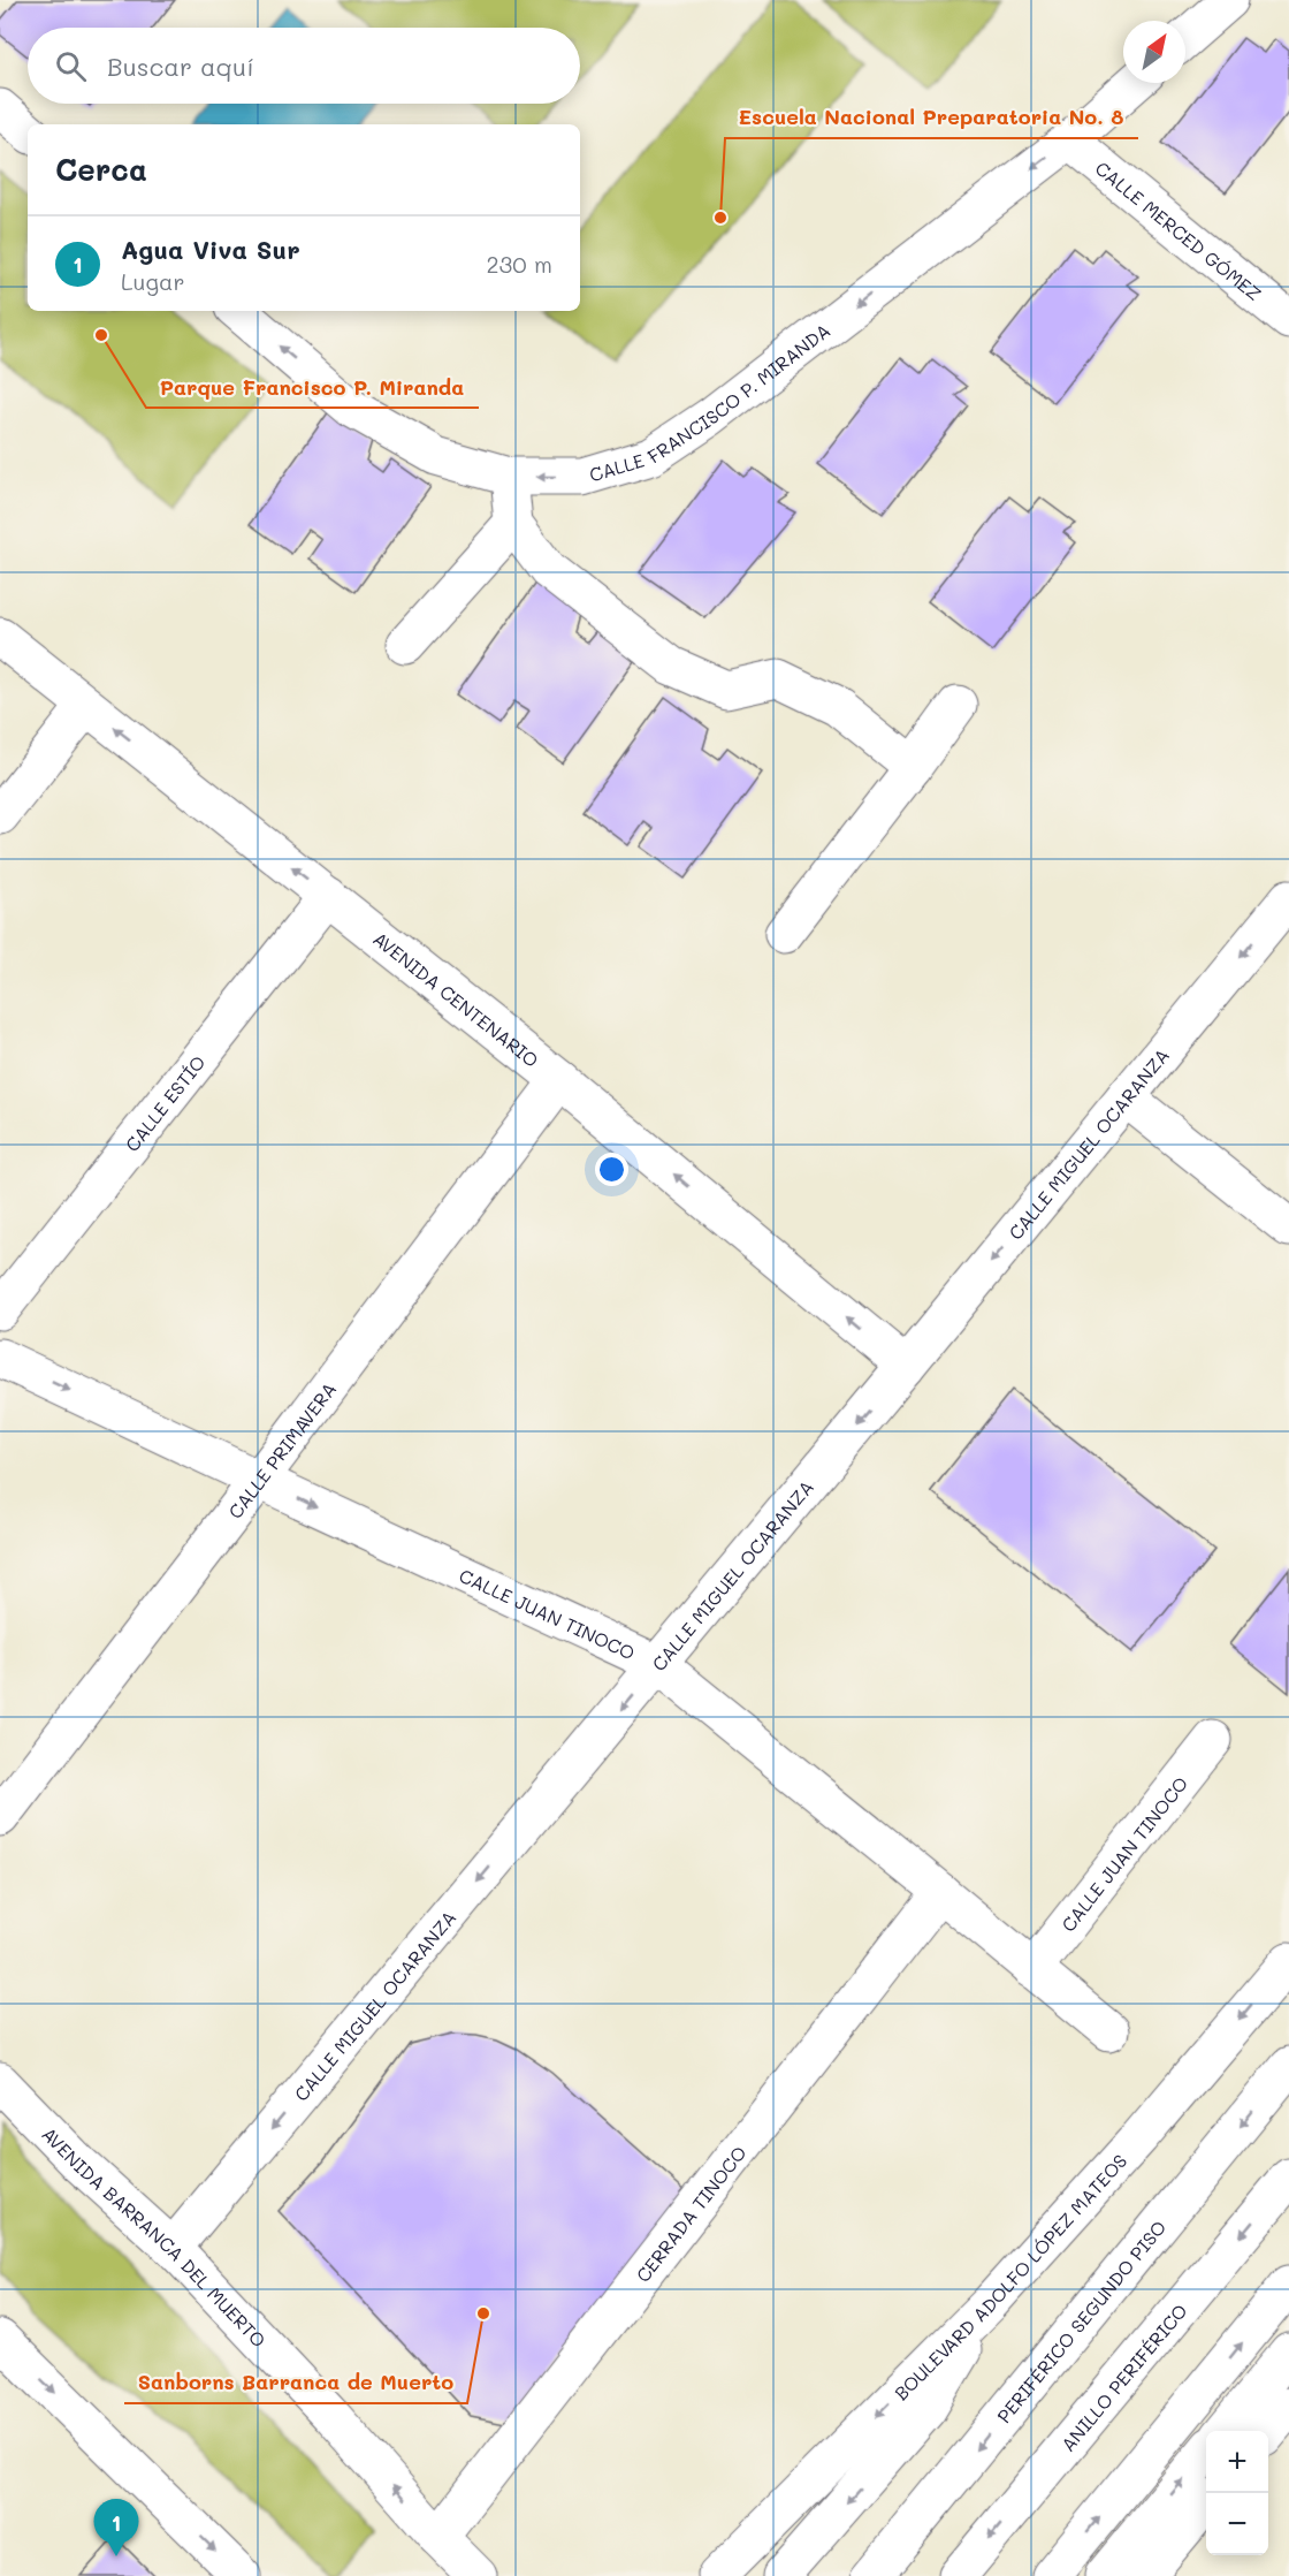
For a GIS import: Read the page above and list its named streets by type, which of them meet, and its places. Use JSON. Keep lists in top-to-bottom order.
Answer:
{
  "streets": {
    "main road": [
      "CALLE MERCED GÓMEZ",
      "CALLE FRANCISCO P. MIRANDA",
      "AVENIDA CENTENARIO",
      "CALLE ESTÍO",
      "CALLE MIGUEL OCARANZA",
      "CALLE PRIMAVERA",
      "CALLE JUAN TINOCO",
      "CERRADA TINOCO",
      "AVENIDA BARRANCA DEL MUERTO",
      "BOULEVARD ADOLFO LÓPEZ MATEOS",
      "PERIFÉRICO SEGUNDO PISO",
      "ANILLO PERIFÉRICO"
    ]
  },
  "crossings": [
    ["CALLE MERCED GÓMEZ", "CALLE FRANCISCO P. MIRANDA"],
    ["AVENIDA CENTENARIO", "CALLE ESTÍO"],
    ["AVENIDA CENTENARIO", "CALLE MIGUEL OCARANZA"],
    ["AVENIDA CENTENARIO", "CALLE PRIMAVERA"],
    ["CALLE MIGUEL OCARANZA", "CALLE JUAN TINOCO"],
    ["CALLE MIGUEL OCARANZA", "AVENIDA BARRANCA DEL MUERTO"],
    ["CALLE PRIMAVERA", "CALLE JUAN TINOCO"],
    ["CALLE JUAN TINOCO", "CERRADA TINOCO"],
    ["CERRADA TINOCO", "AVENIDA BARRANCA DEL MUERTO"]
  ],
  "one_way": [
    "CALLE FRANCISCO P. MIRANDA",
    "AVENIDA CENTENARIO",
    "CALLE MIGUEL OCARANZA",
    "CALLE JUAN TINOCO"
  ],
  "places": ["Escuela Nacional Preparatoria No. 8", "Parque Francisco P. Miranda", "Sanborns Barranca de Muerto"],
  "north": "top right",
  "page": {
    "search": "Buscar aquí",
    "heading": "Cerca",
    "list": [
      {
        "mark": "1",
        "name": "Agua Viva Sur",
        "note": "Lugar",
        "value": "230 m"
      }
    ],
    "map_buttons": ["+", "−"],
    "pins": "1"
  }
}
